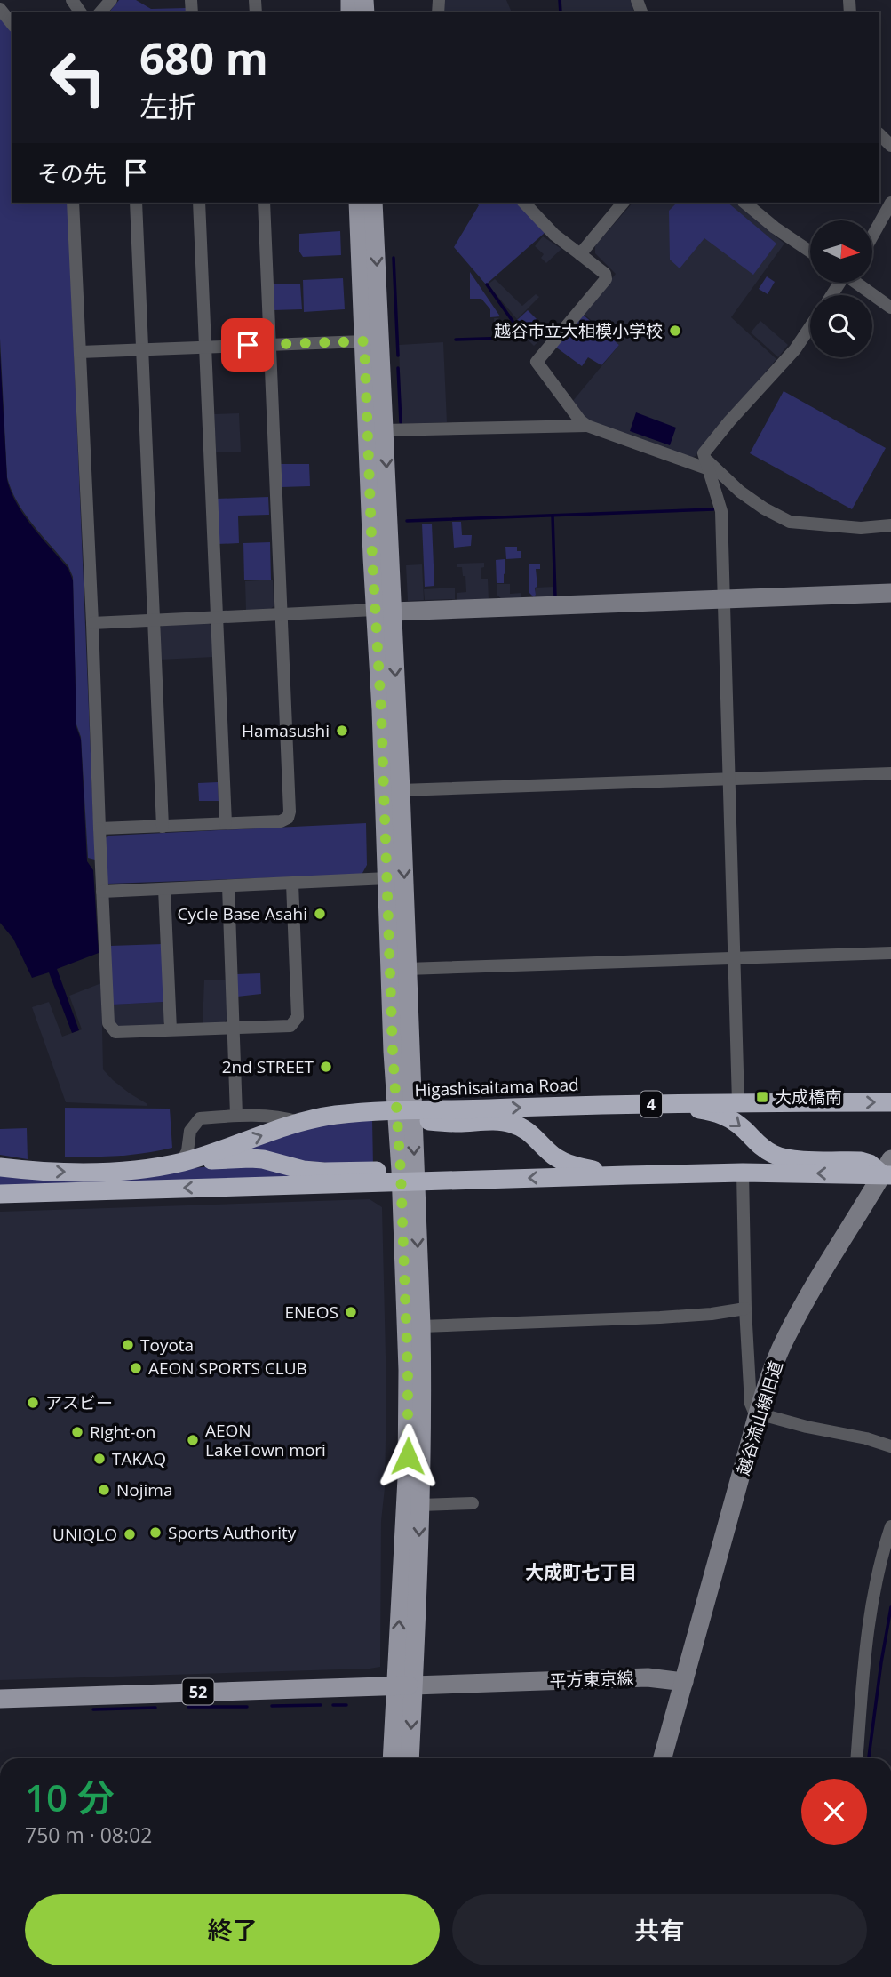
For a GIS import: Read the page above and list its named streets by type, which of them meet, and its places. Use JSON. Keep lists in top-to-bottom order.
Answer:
{
  "streets": {
    "highway": ["Higashisaitama Road", "4"],
    "main road": ["52"],
    "street": ["越谷流山線旧道", "平方東京線"]
  },
  "crossings": [
    ["Higashisaitama Road", "4"],
    ["4", "越谷流山線旧道"],
    ["越谷流山線旧道", "平方東京線"],
    ["平方東京線", "52"]
  ],
  "districts": ["大成町七丁目"],
  "places": {
    "other": [
      "越谷市立大相模小学校",
      "Hamasushi",
      "Cycle Base Asahi",
      "2nd STREET",
      "ENEOS",
      "Toyota",
      "AEON SPORTS CLUB",
      "アスビー",
      "Right-on",
      "AEON LakeTown mori",
      "TAKAQ",
      "Nojima",
      "Sports Authority",
      "UNIQLO"
    ],
    "transit": ["大成橋南"]
  },
  "north": "right",
  "page": {
    "turn": ["680 m", "左折"],
    "then": "その先",
    "heading": ["10 分", "750 m · 08:02"],
    "buttons": ["終了", "共有"]
  }
}
